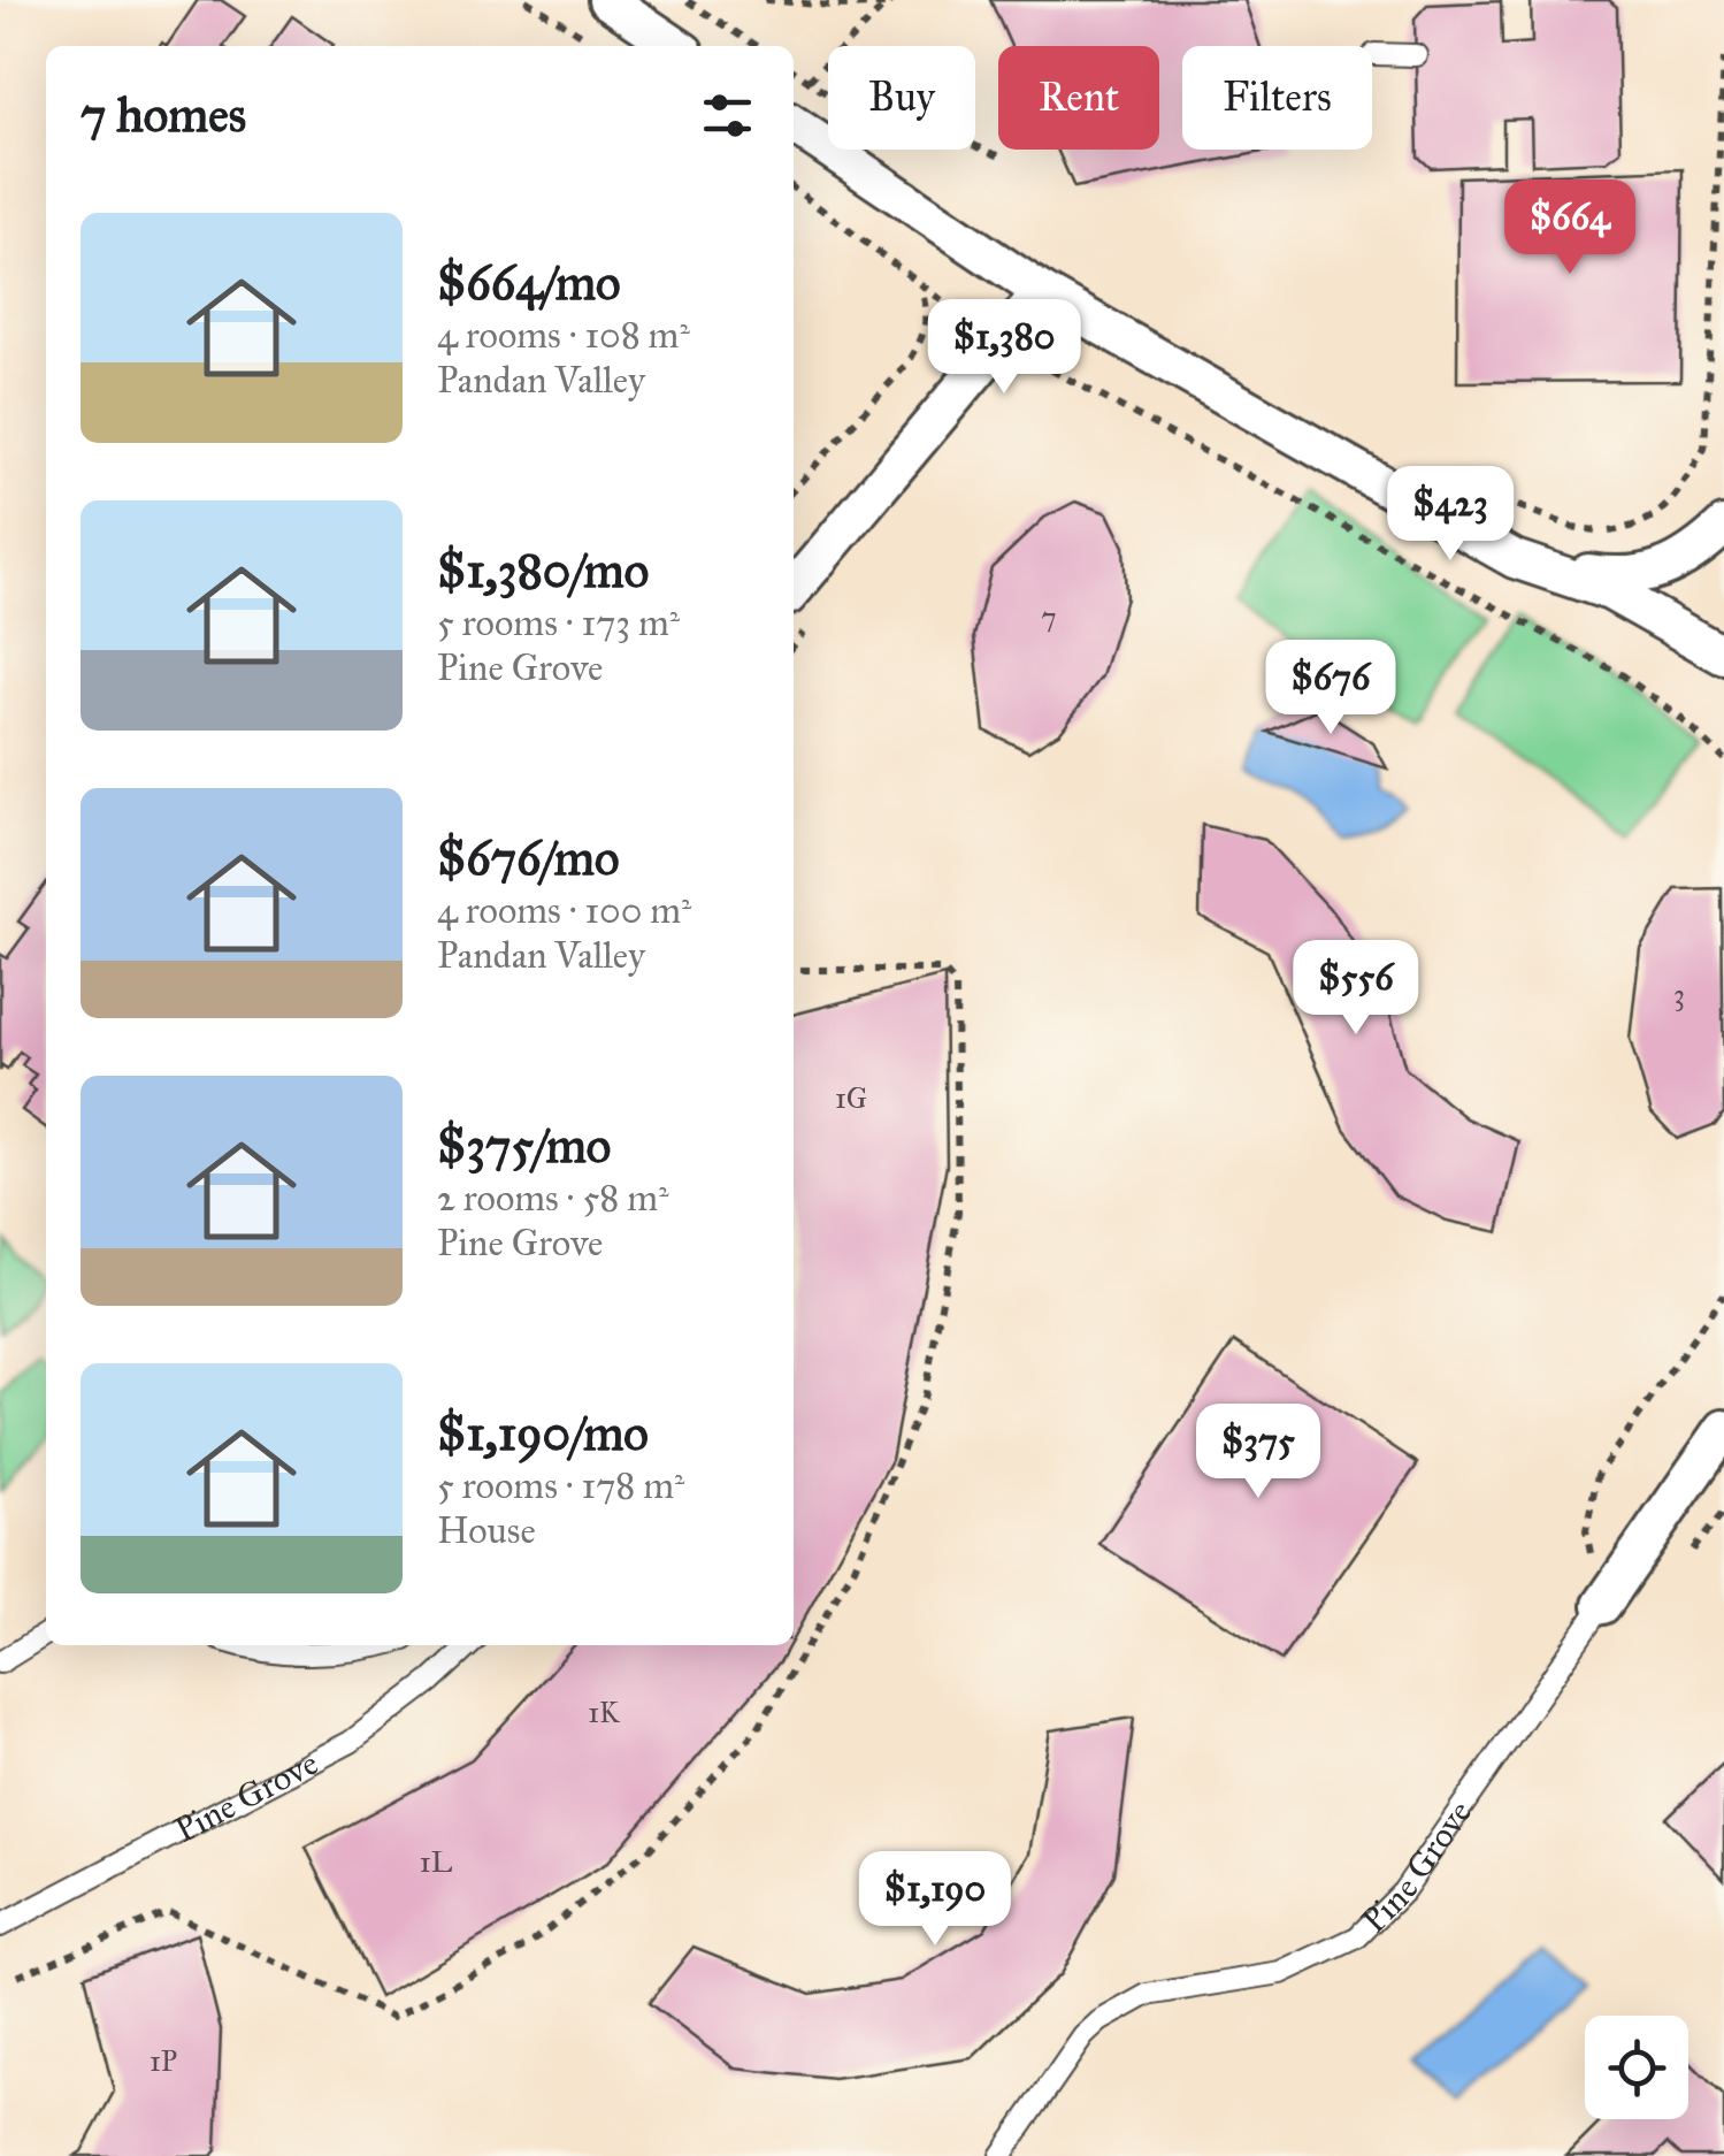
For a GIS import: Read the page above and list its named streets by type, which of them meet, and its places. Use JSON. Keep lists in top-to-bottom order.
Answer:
{
  "streets": {
    "street": ["Pine Grove"]
  },
  "house_numbers": [
    "7",
    "3",
    "1G",
    "1K",
    "1L",
    "1P"
  ],
  "page": {
    "chip": ["Buy", "Rent", "Filters"],
    "heading": "7 homes",
    "price": [
      "$664",
      "$1,380",
      "$423",
      "$676",
      "$556",
      "$375",
      "$1,190"
    ],
    "list": [
      {
        "name": "$664/mo",
        "note": "4 rooms · 108 m² · Pandan Valley"
      },
      {
        "name": "$1,380/mo",
        "note": "5 rooms · 173 m² · Pine Grove"
      },
      {
        "name": "$676/mo",
        "note": "4 rooms · 100 m² · Pandan Valley"
      },
      {
        "name": "$375/mo",
        "note": "2 rooms · 58 m² · Pine Grove"
      },
      {
        "name": "$1,190/mo",
        "note": "5 rooms · 178 m² · House"
      }
    ]
  }
}
